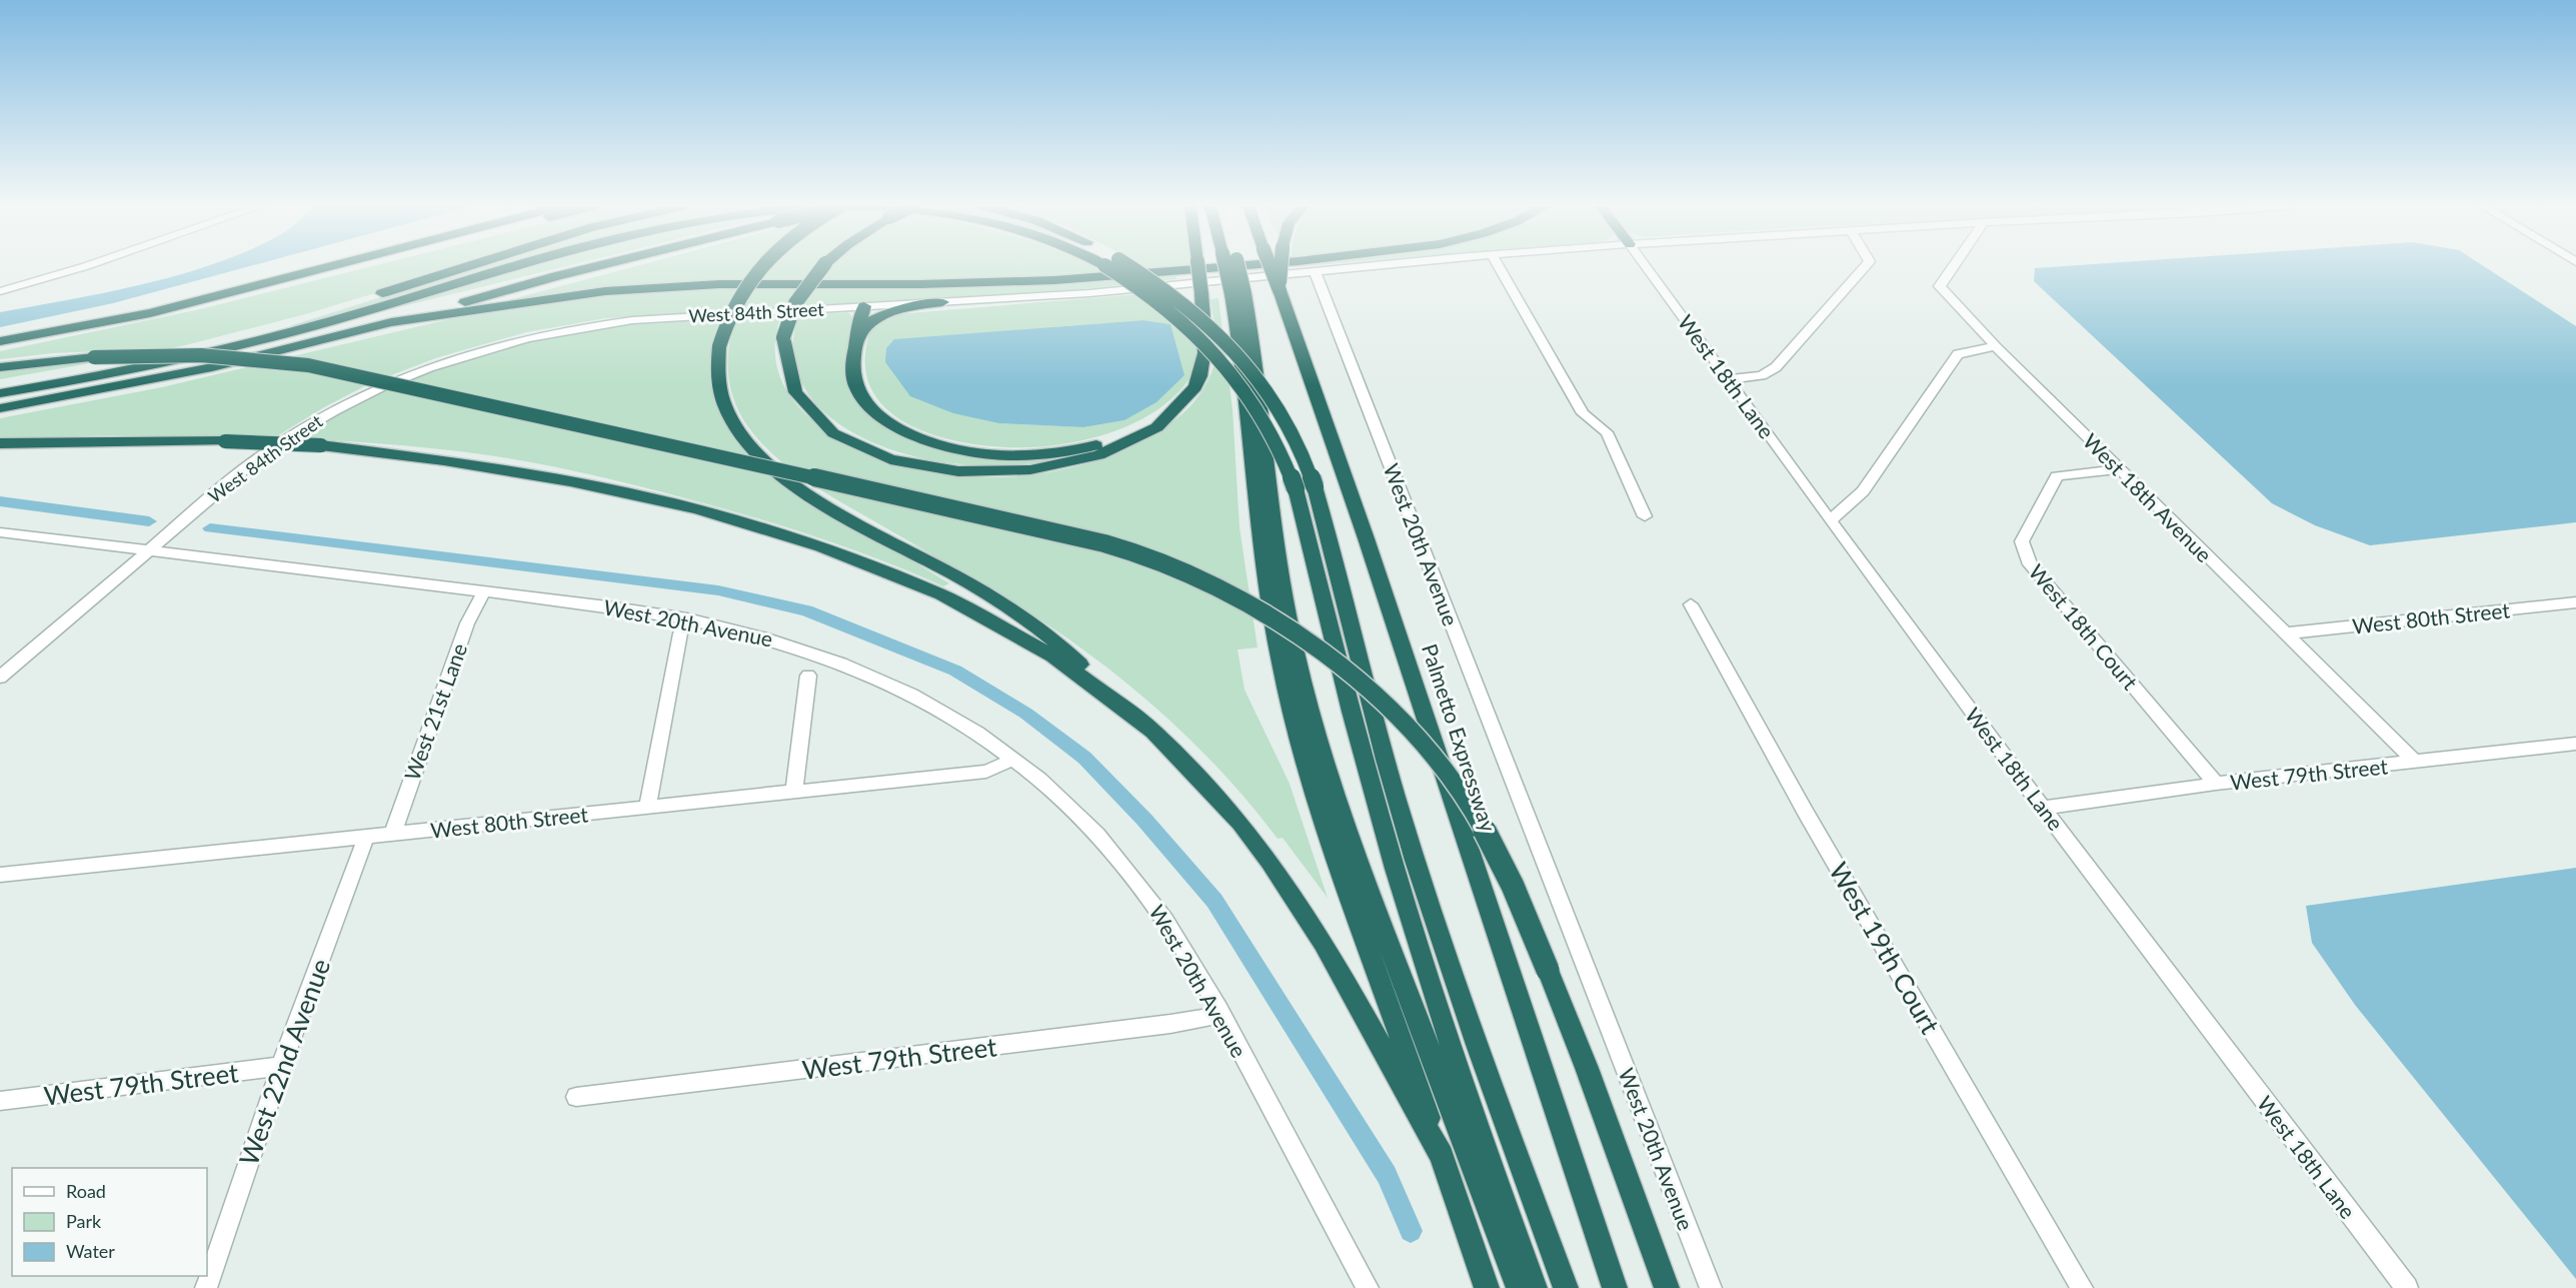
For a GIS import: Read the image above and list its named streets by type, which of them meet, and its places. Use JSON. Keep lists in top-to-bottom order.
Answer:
{
  "streets": {
    "highway": ["Palmetto Expressway"],
    "street": [
      "West 84th Street",
      "West 18th Lane",
      "West 18th Avenue",
      "West 20th Avenue",
      "West 80th Street",
      "West 18th Court",
      "West 21st Lane",
      "West 79th Street",
      "West 19th Court",
      "West 22nd Avenue"
    ]
  },
  "crossings": [
    ["West 84th Street", "West 20th Avenue"],
    ["West 18th Lane", "West 79th Street"],
    ["West 18th Avenue", "West 80th Street"],
    ["West 18th Avenue", "West 18th Court"],
    ["West 18th Avenue", "West 79th Street"],
    ["West 20th Avenue", "West 80th Street"],
    ["West 20th Avenue", "West 21st Lane"],
    ["West 20th Avenue", "West 79th Street"],
    ["West 80th Street", "West 21st Lane"],
    ["West 80th Street", "West 22nd Avenue"],
    ["West 18th Court", "West 79th Street"],
    ["West 79th Street", "West 22nd Avenue"]
  ],
  "legend": ["Road", "Park", "Water"]
}
